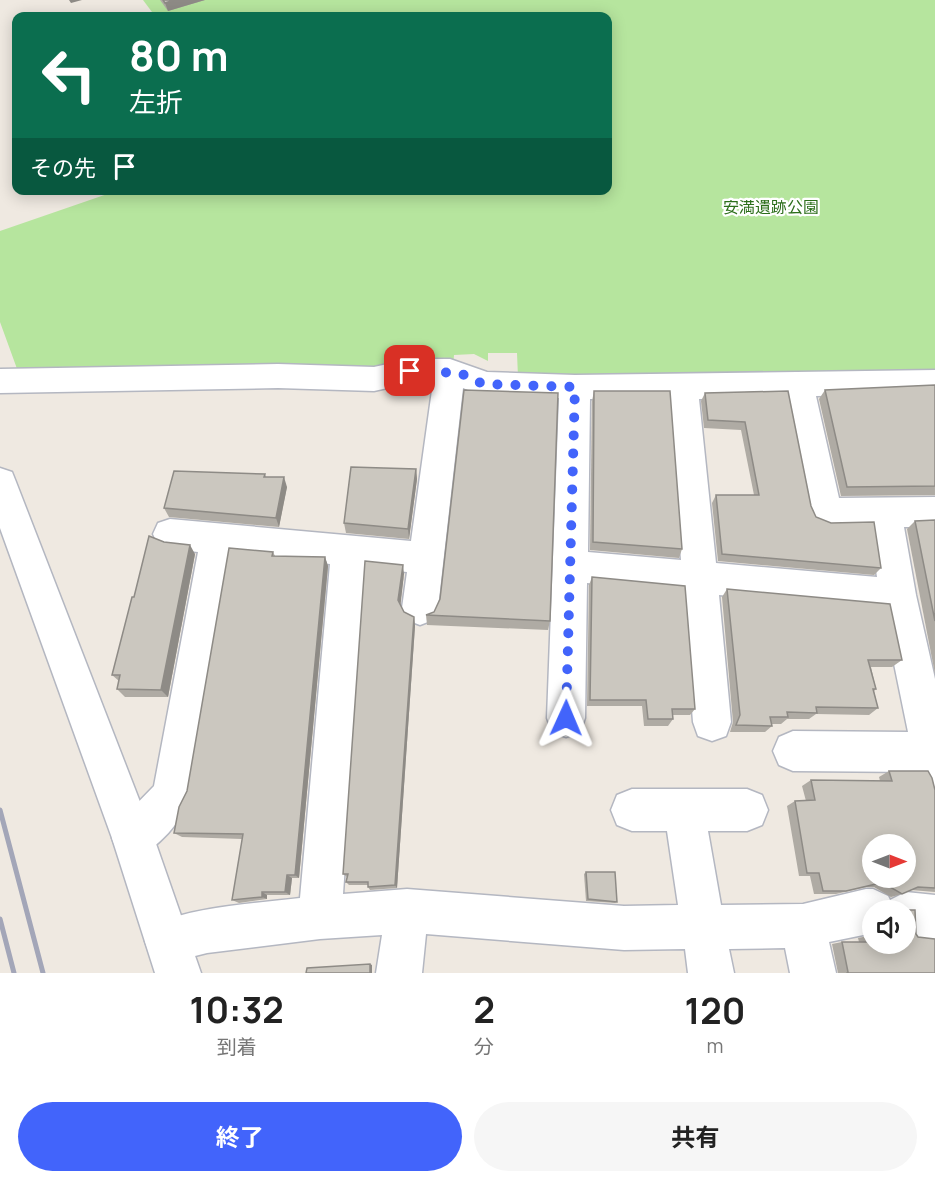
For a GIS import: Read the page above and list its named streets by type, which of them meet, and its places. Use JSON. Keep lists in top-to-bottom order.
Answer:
{
  "parks": ["安満遺跡公園"],
  "north": "right",
  "page": {
    "turn": ["80 m", "左折"],
    "then": "その先",
    "eta": [
      "10:32",
      "到着",
      "2",
      "分",
      "120",
      "m"
    ],
    "buttons": ["終了", "共有"]
  }
}
